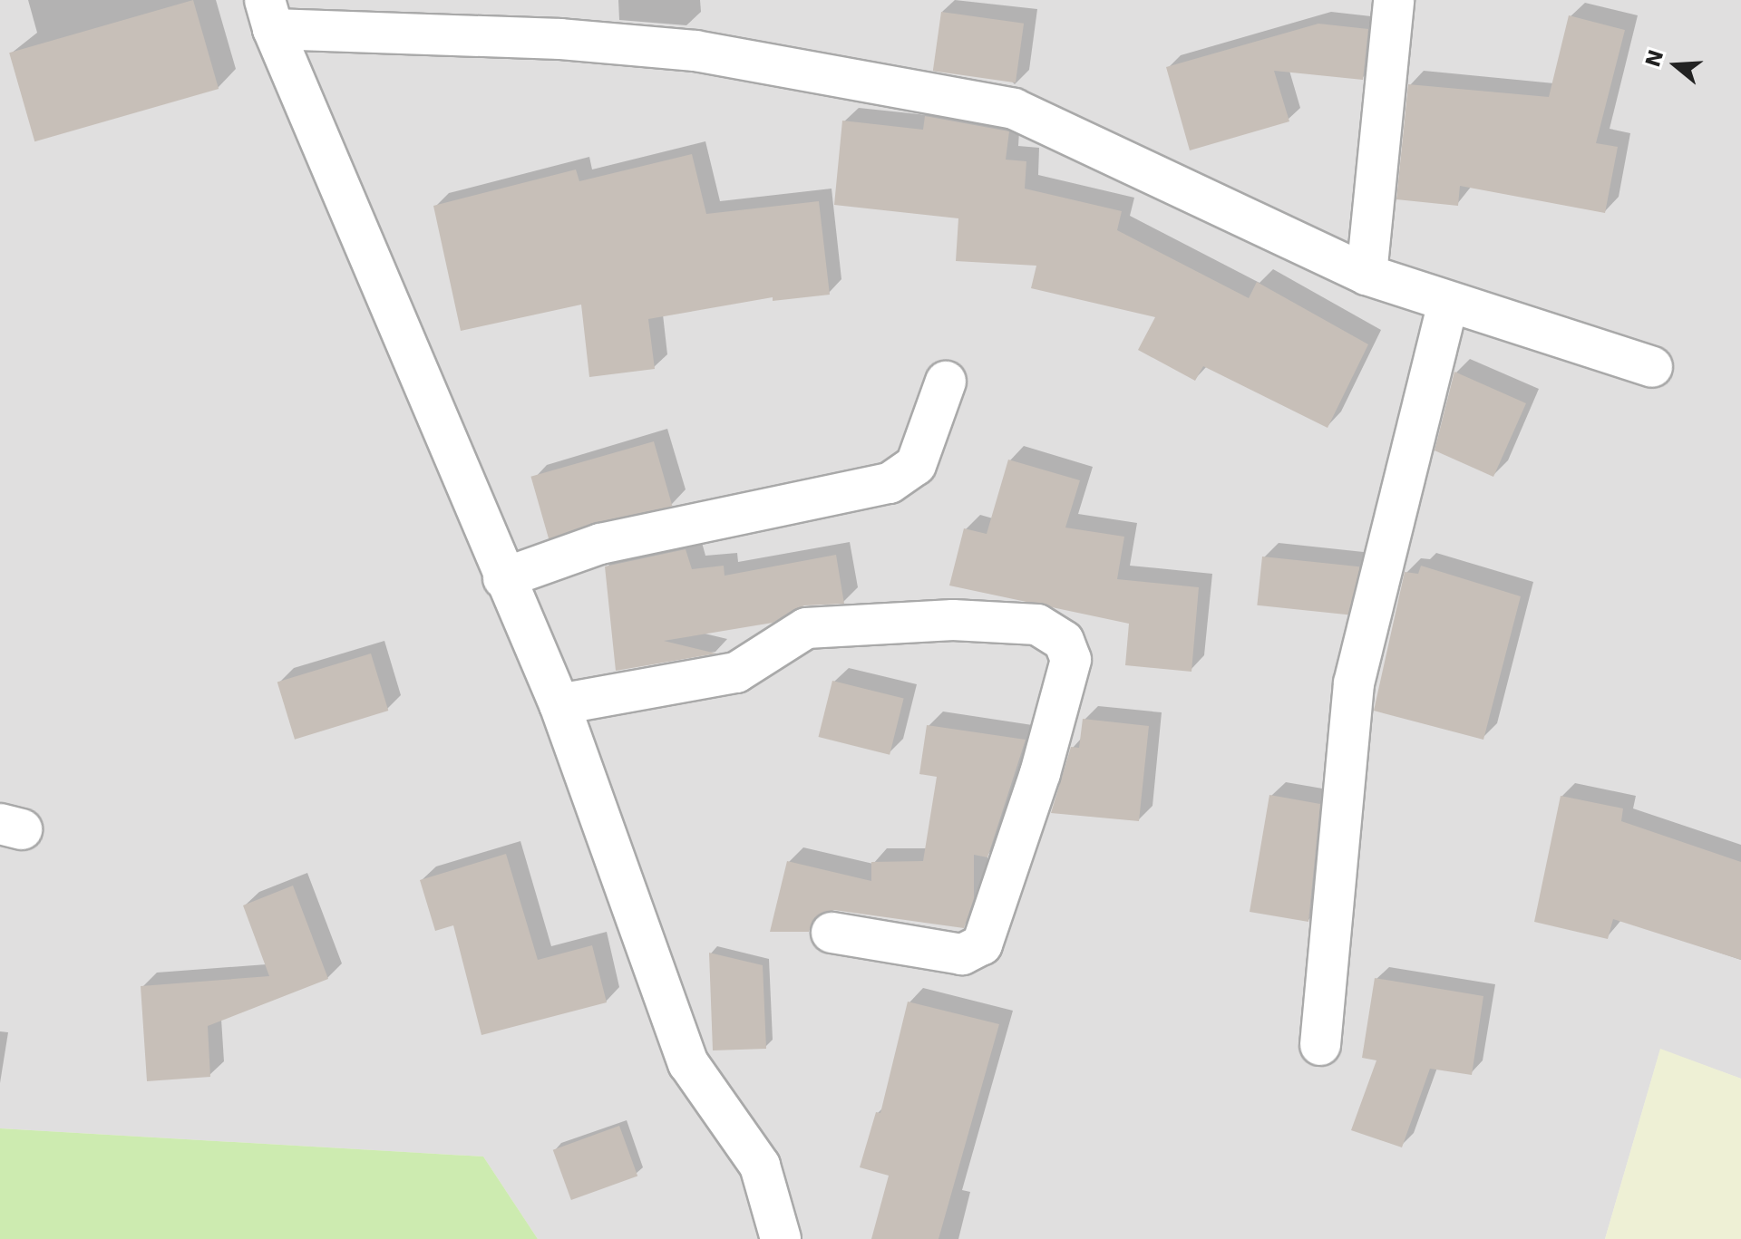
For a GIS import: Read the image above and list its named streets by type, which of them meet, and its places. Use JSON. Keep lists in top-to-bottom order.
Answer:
{
  "north": "left"
}
